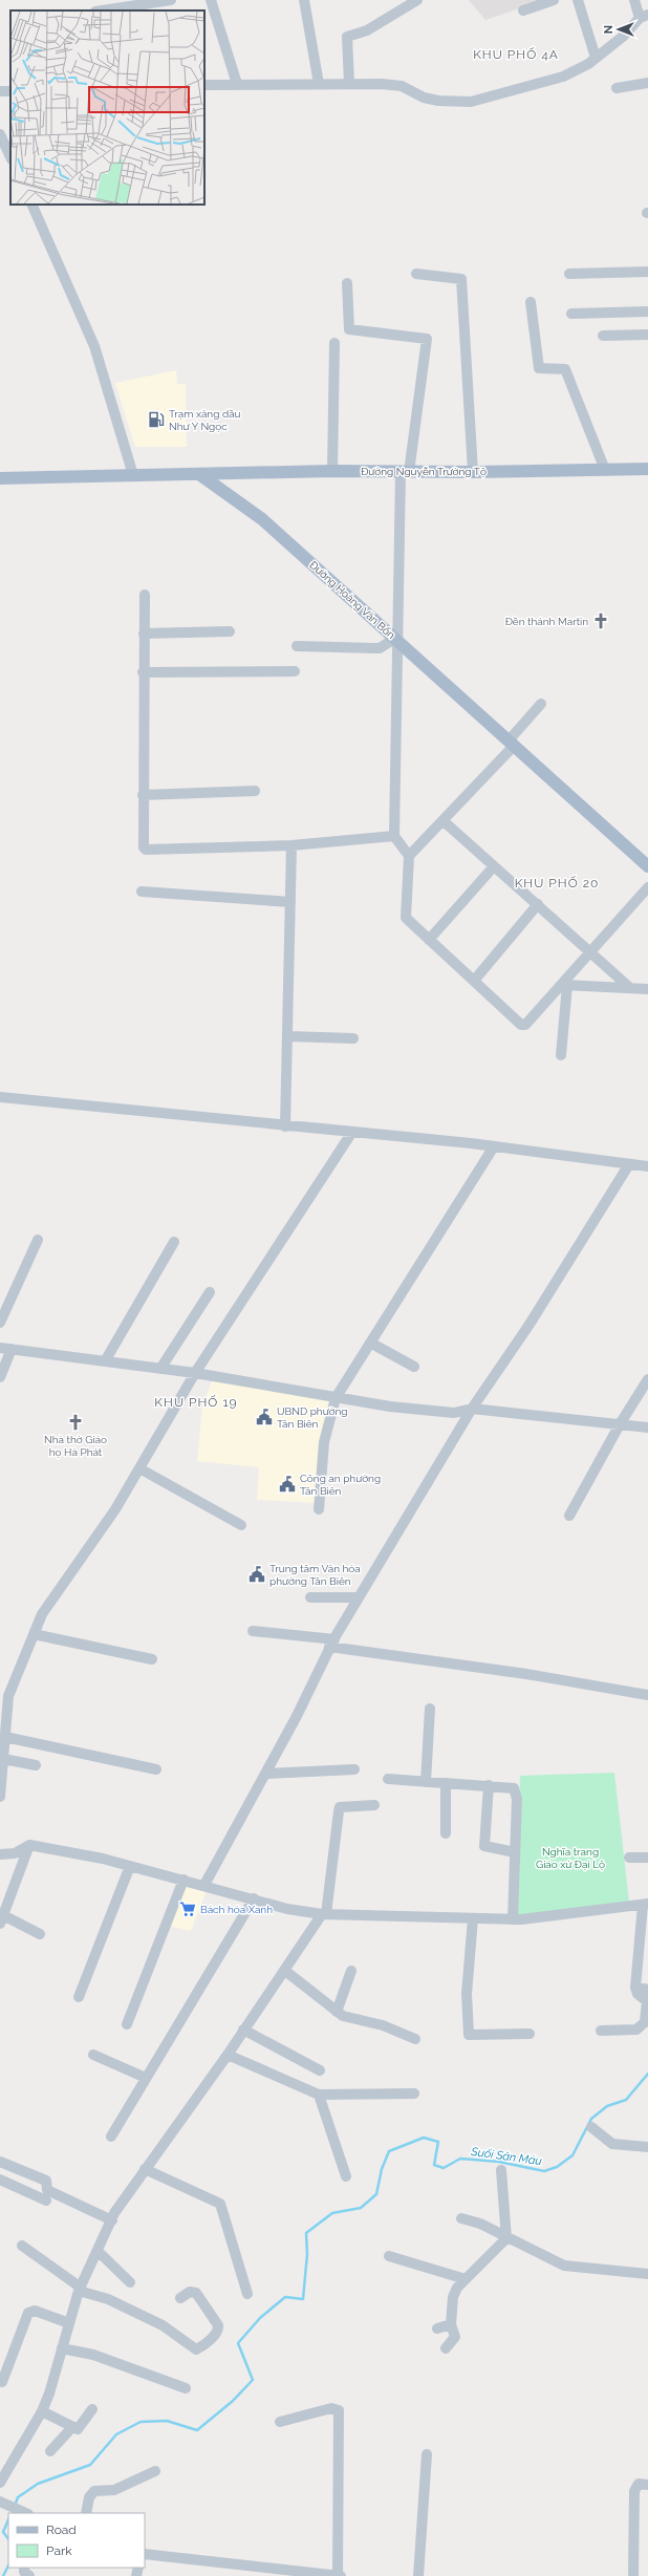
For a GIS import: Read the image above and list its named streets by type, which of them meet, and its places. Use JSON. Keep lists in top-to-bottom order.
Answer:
{
  "streets": {
    "main road": ["Đường Nguyễn Trường Tộ", "Đường Hoàng Văn Bổn"]
  },
  "crossings": [
    ["Đường Nguyễn Trường Tộ", "Đường Hoàng Văn Bổn"]
  ],
  "districts": ["KHU PHỐ 4A", "KHU PHỐ 20", "KHU PHỐ 19"],
  "water": ["Suối Săn Máu"],
  "parks": ["Nghĩa trang Giáo xứ Đại Lộ"],
  "places": {
    "fuel station": ["Trạm xăng dầu Như Ý Ngọc"],
    "church": ["Đền thánh Martin", "Nhà thờ Giáo họ Hà Phát"],
    "public building": ["UBND phường Tân Biên", "Công an phường Tân Biên", "Trung tâm Văn hóa phường Tân Biên"],
    "supermarket": ["Bách hóa Xanh"]
  },
  "legend": ["Road", "Park"],
  "north": "left"
}
